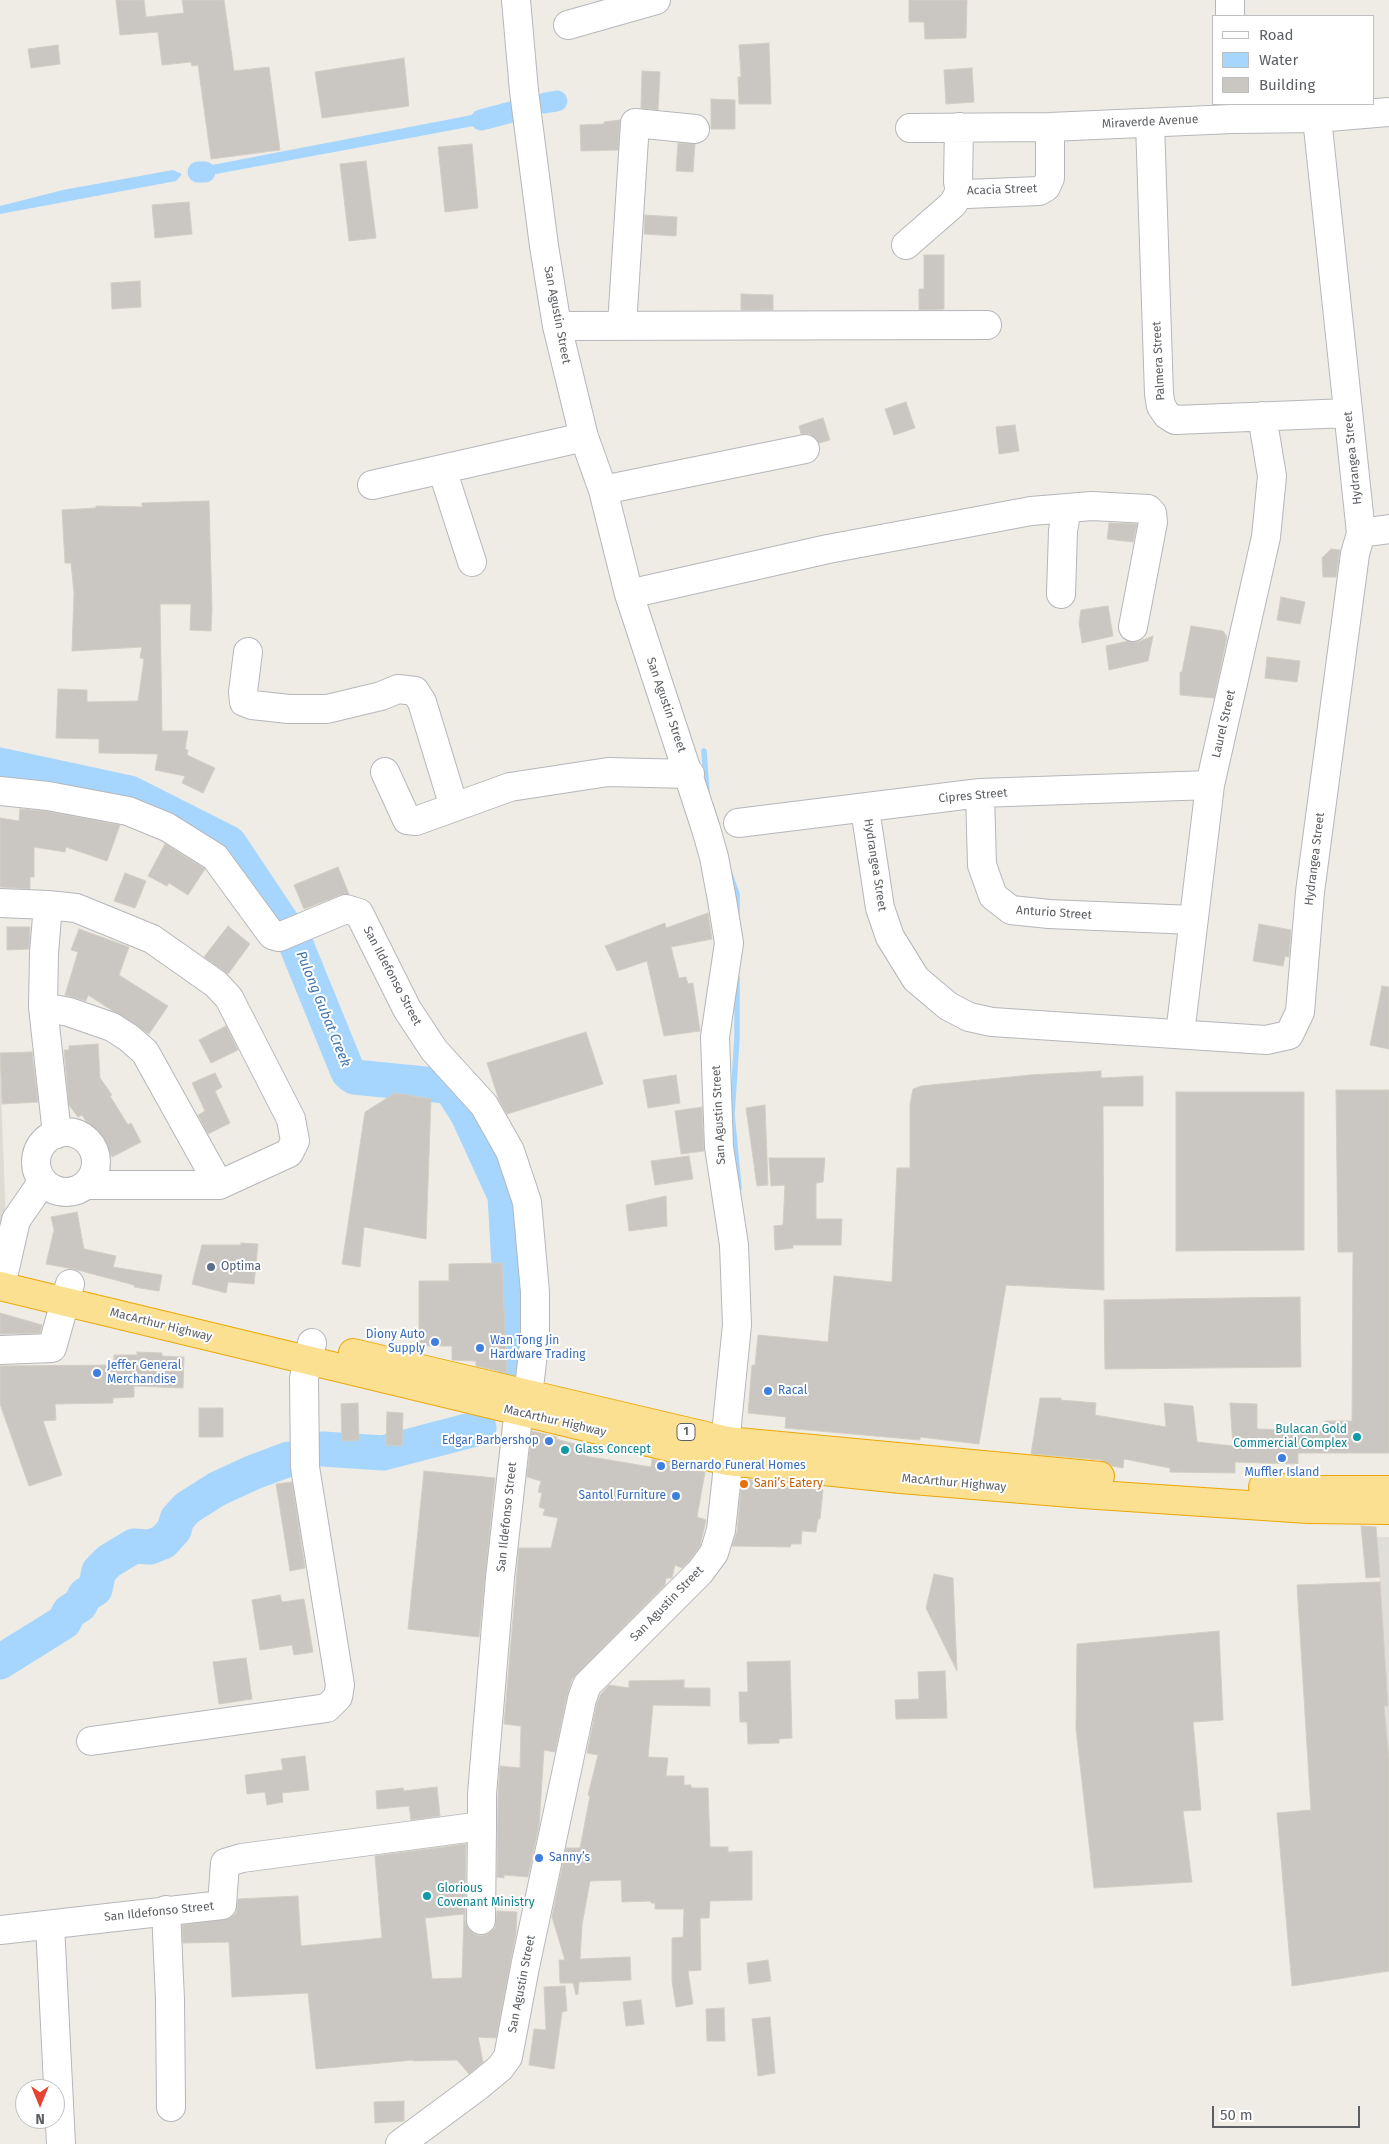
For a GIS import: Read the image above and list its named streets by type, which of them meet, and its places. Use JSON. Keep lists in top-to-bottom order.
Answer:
{
  "streets": {
    "highway": ["MacArthur Highway", "1"],
    "street": [
      "Miraverde Avenue",
      "Acacia Street",
      "San Agustin Street",
      "Palmera Street",
      "Hydrangea Street",
      "Laurel Street",
      "Cipres Street",
      "Anturio Street",
      "San Ildefonso Street"
    ]
  },
  "crossings": [
    ["Miraverde Avenue", "Acacia Street"],
    ["Miraverde Avenue", "Palmera Street"],
    ["Miraverde Avenue", "Hydrangea Street"],
    ["San Agustin Street", "MacArthur Highway"],
    ["Palmera Street", "Hydrangea Street"],
    ["Palmera Street", "Laurel Street"],
    ["Hydrangea Street", "Laurel Street"],
    ["Hydrangea Street", "Cipres Street"],
    ["Laurel Street", "Cipres Street"],
    ["Laurel Street", "Anturio Street"],
    ["Cipres Street", "Anturio Street"],
    ["San Ildefonso Street", "MacArthur Highway"]
  ],
  "water": ["Pulong Gubat Creek"],
  "places": [
    "Optima",
    "Diony Auto Supply",
    "Wan Tong Jin Hardware Trading",
    "Jeffer General Merchandise",
    "Racal",
    "Bulacan Gold Commercial Complex",
    "Edgar Barbershop",
    "Glass Concept",
    "Muffler Island",
    "Bernardo Funeral Homes",
    "Sani’s Eatery",
    "Santol Furniture",
    "Sanny’s",
    "Glorious Covenant Ministry"
  ],
  "legend": ["Road", "Water", "Building"],
  "scale_bar": "50 m",
  "north": "bottom"
}
